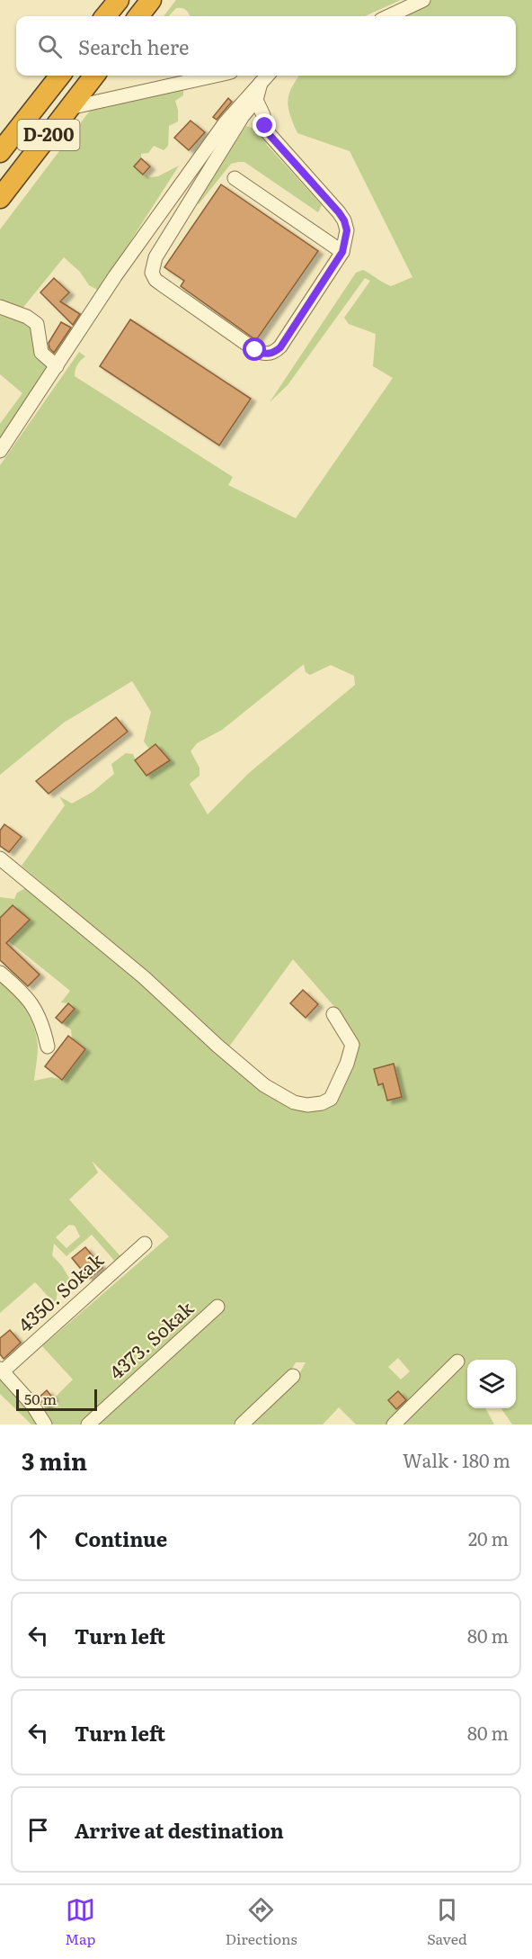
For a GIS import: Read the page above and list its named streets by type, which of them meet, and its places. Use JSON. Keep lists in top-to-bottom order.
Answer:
{
  "streets": {
    "highway": ["D-200"],
    "street": ["4350. Sokak", "4373. Sokak"]
  },
  "scale_bar": "50 m",
  "page": {
    "search": "Search here",
    "scale": "50 m",
    "heading": ["3 min", "Walk · 180 m"],
    "list": [
      ["Continue", "20 m"],
      ["Turn left", "80 m"],
      ["Turn left", "80 m"],
      "Arrive at destination"
    ],
    "nav": ["Map", "Directions", "Saved"]
  }
}
